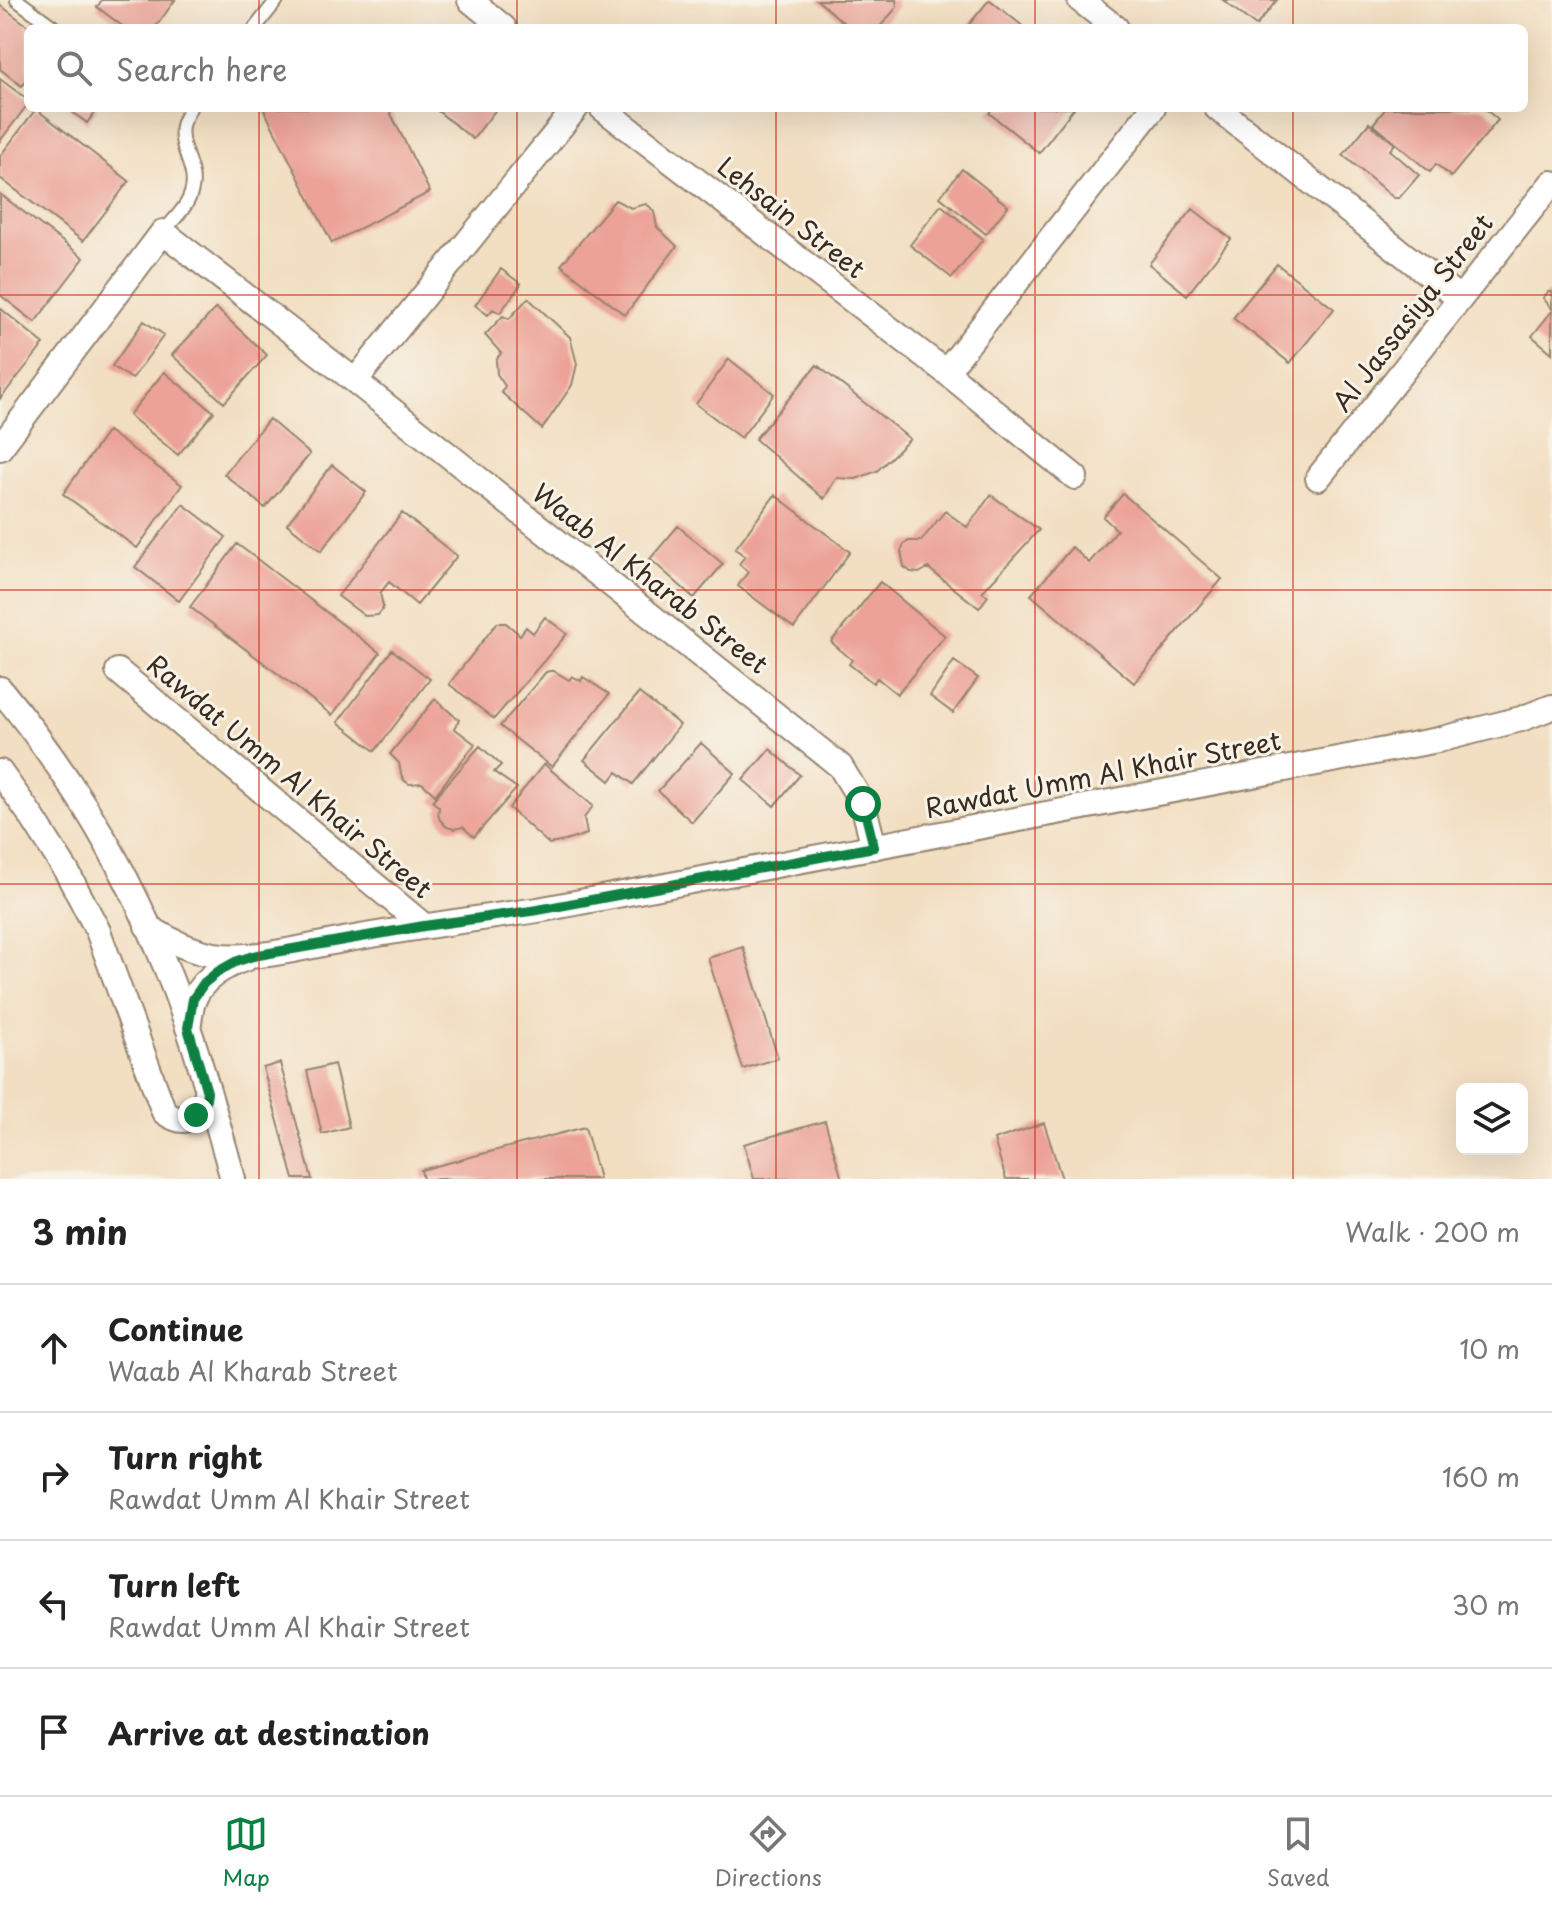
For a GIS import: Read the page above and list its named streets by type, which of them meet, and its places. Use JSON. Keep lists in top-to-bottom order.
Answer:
{
  "streets": {
    "street": [
      "Lehsain Street",
      "Al Jassasiya Street",
      "Waab Al Kharab Street",
      "Rawdat Umm Al Khair Street"
    ]
  },
  "crossings": [
    ["Waab Al Kharab Street", "Rawdat Umm Al Khair Street"]
  ],
  "page": {
    "search": "Search here",
    "heading": ["3 min", "Walk · 200 m"],
    "list": [
      ["Continue", "Waab Al Kharab Street", "10 m"],
      ["Turn right", "Rawdat Umm Al Khair Street", "160 m"],
      ["Turn left", "Rawdat Umm Al Khair Street", "30 m"],
      "Arrive at destination"
    ],
    "nav": ["Map", "Directions", "Saved"]
  }
}
